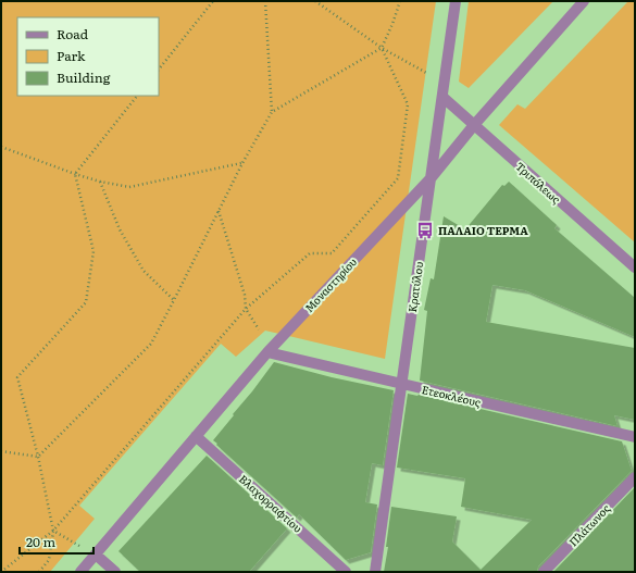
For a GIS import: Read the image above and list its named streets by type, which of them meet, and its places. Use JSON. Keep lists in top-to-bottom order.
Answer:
{
  "streets": {
    "street": [
      "Τριπόλεως",
      "Μοναστηρίου",
      "Κρατύλου",
      "Ετεοκλέους",
      "Βλαχορραφτίου",
      "Πλάτωνος"
    ]
  },
  "crossings": [
    ["Τριπόλεως", "Μοναστηρίου"],
    ["Τριπόλεως", "Κρατύλου"],
    ["Μοναστηρίου", "Κρατύλου"],
    ["Μοναστηρίου", "Ετεοκλέους"],
    ["Μοναστηρίου", "Βλαχορραφτίου"],
    ["Κρατύλου", "Ετεοκλέους"]
  ],
  "places": {
    "bus stop": ["ΠΑΛΑΙΟ ΤΕΡΜΑ"]
  },
  "legend": ["Road", "Park", "Building"],
  "scale_bar": "20 m"
}
